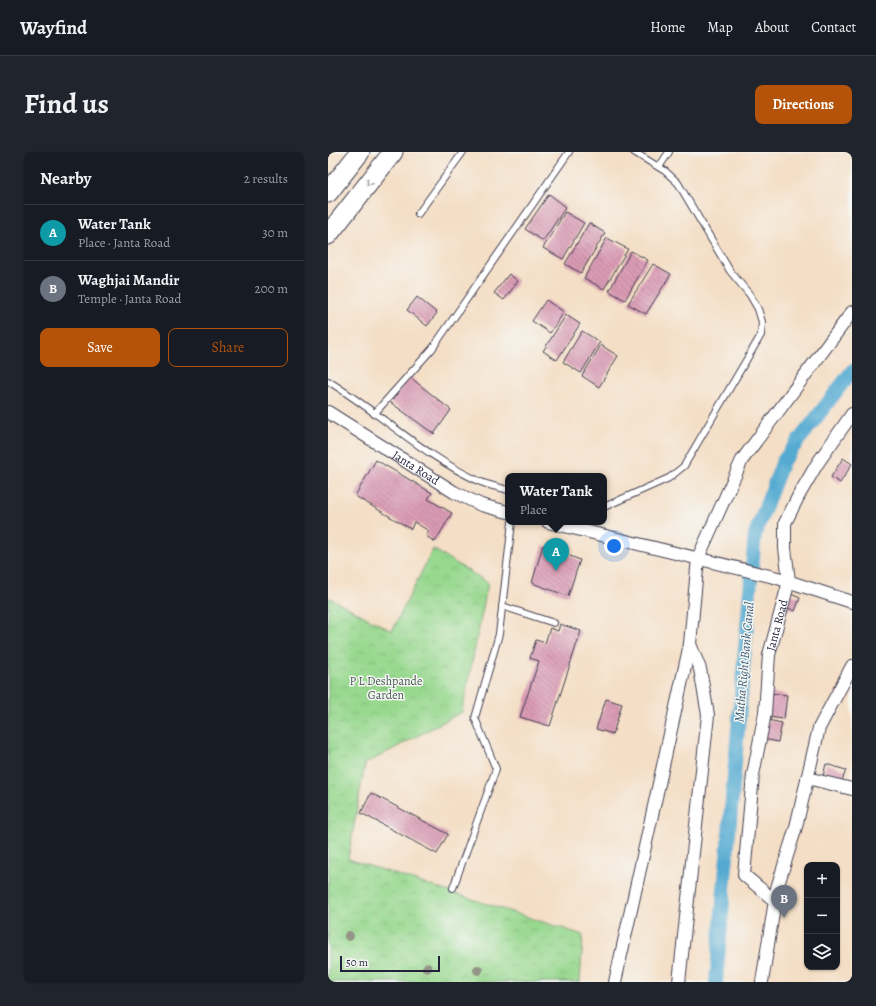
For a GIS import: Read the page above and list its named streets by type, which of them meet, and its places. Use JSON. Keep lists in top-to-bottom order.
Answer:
{
  "streets": {
    "street": ["Janta Road"]
  },
  "water": ["Mutha Right Bank Canal"],
  "parks": ["P L Deshpande Garden"],
  "scale_bar": "50 m",
  "page": {
    "header": "Wayfind",
    "nav": [
      "Home",
      "Map",
      "About",
      "Contact"
    ],
    "title": "Find us",
    "buttons": [
      "Directions",
      ["Save", "Share"]
    ],
    "heading": ["Nearby", "2 results"],
    "list": [
      {
        "mark": "A",
        "name": "Water Tank",
        "note": "Place · Janta Road",
        "value": "30 m"
      },
      {
        "mark": "B",
        "name": "Waghjai Mandir",
        "note": "Temple · Janta Road",
        "value": "200 m"
      }
    ],
    "popup": ["Water Tank", "Place"],
    "pins": ["A", "B"],
    "map_buttons": ["+", "−"],
    "scale": "50 m"
  }
}
